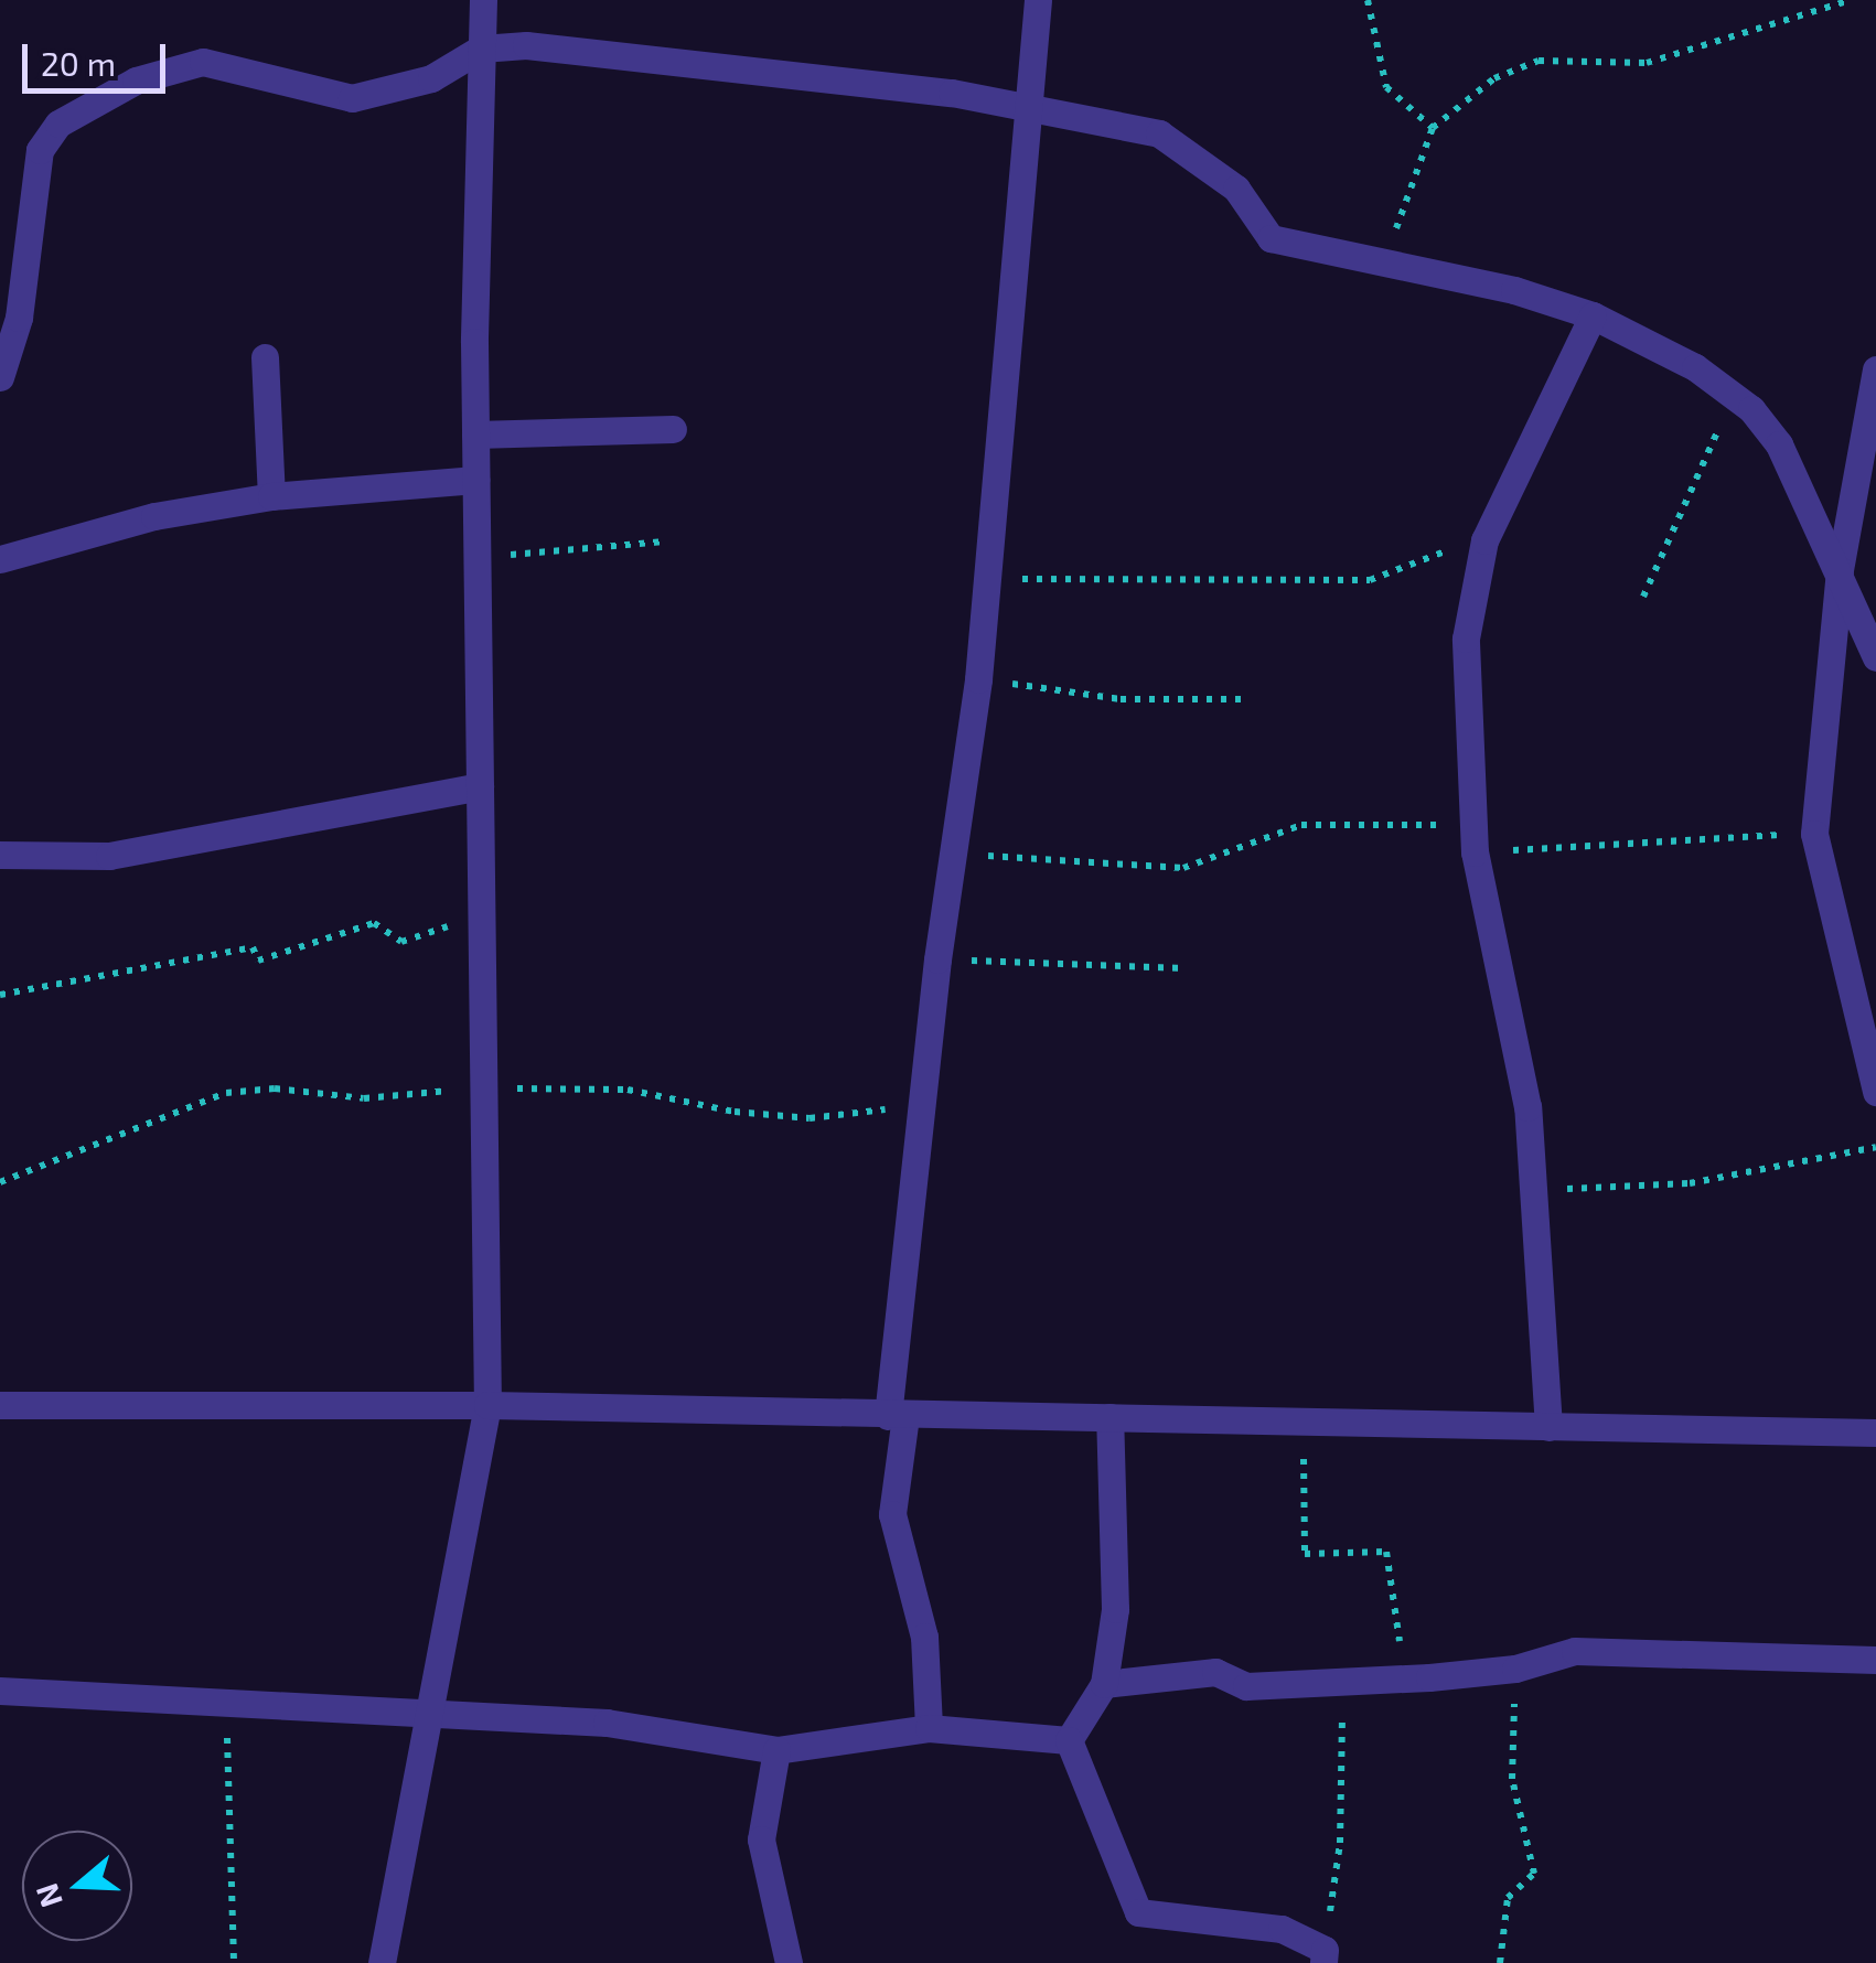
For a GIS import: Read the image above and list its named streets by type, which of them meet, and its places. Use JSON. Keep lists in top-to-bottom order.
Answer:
{
  "scale_bar": "20 m",
  "north": "left"
}
